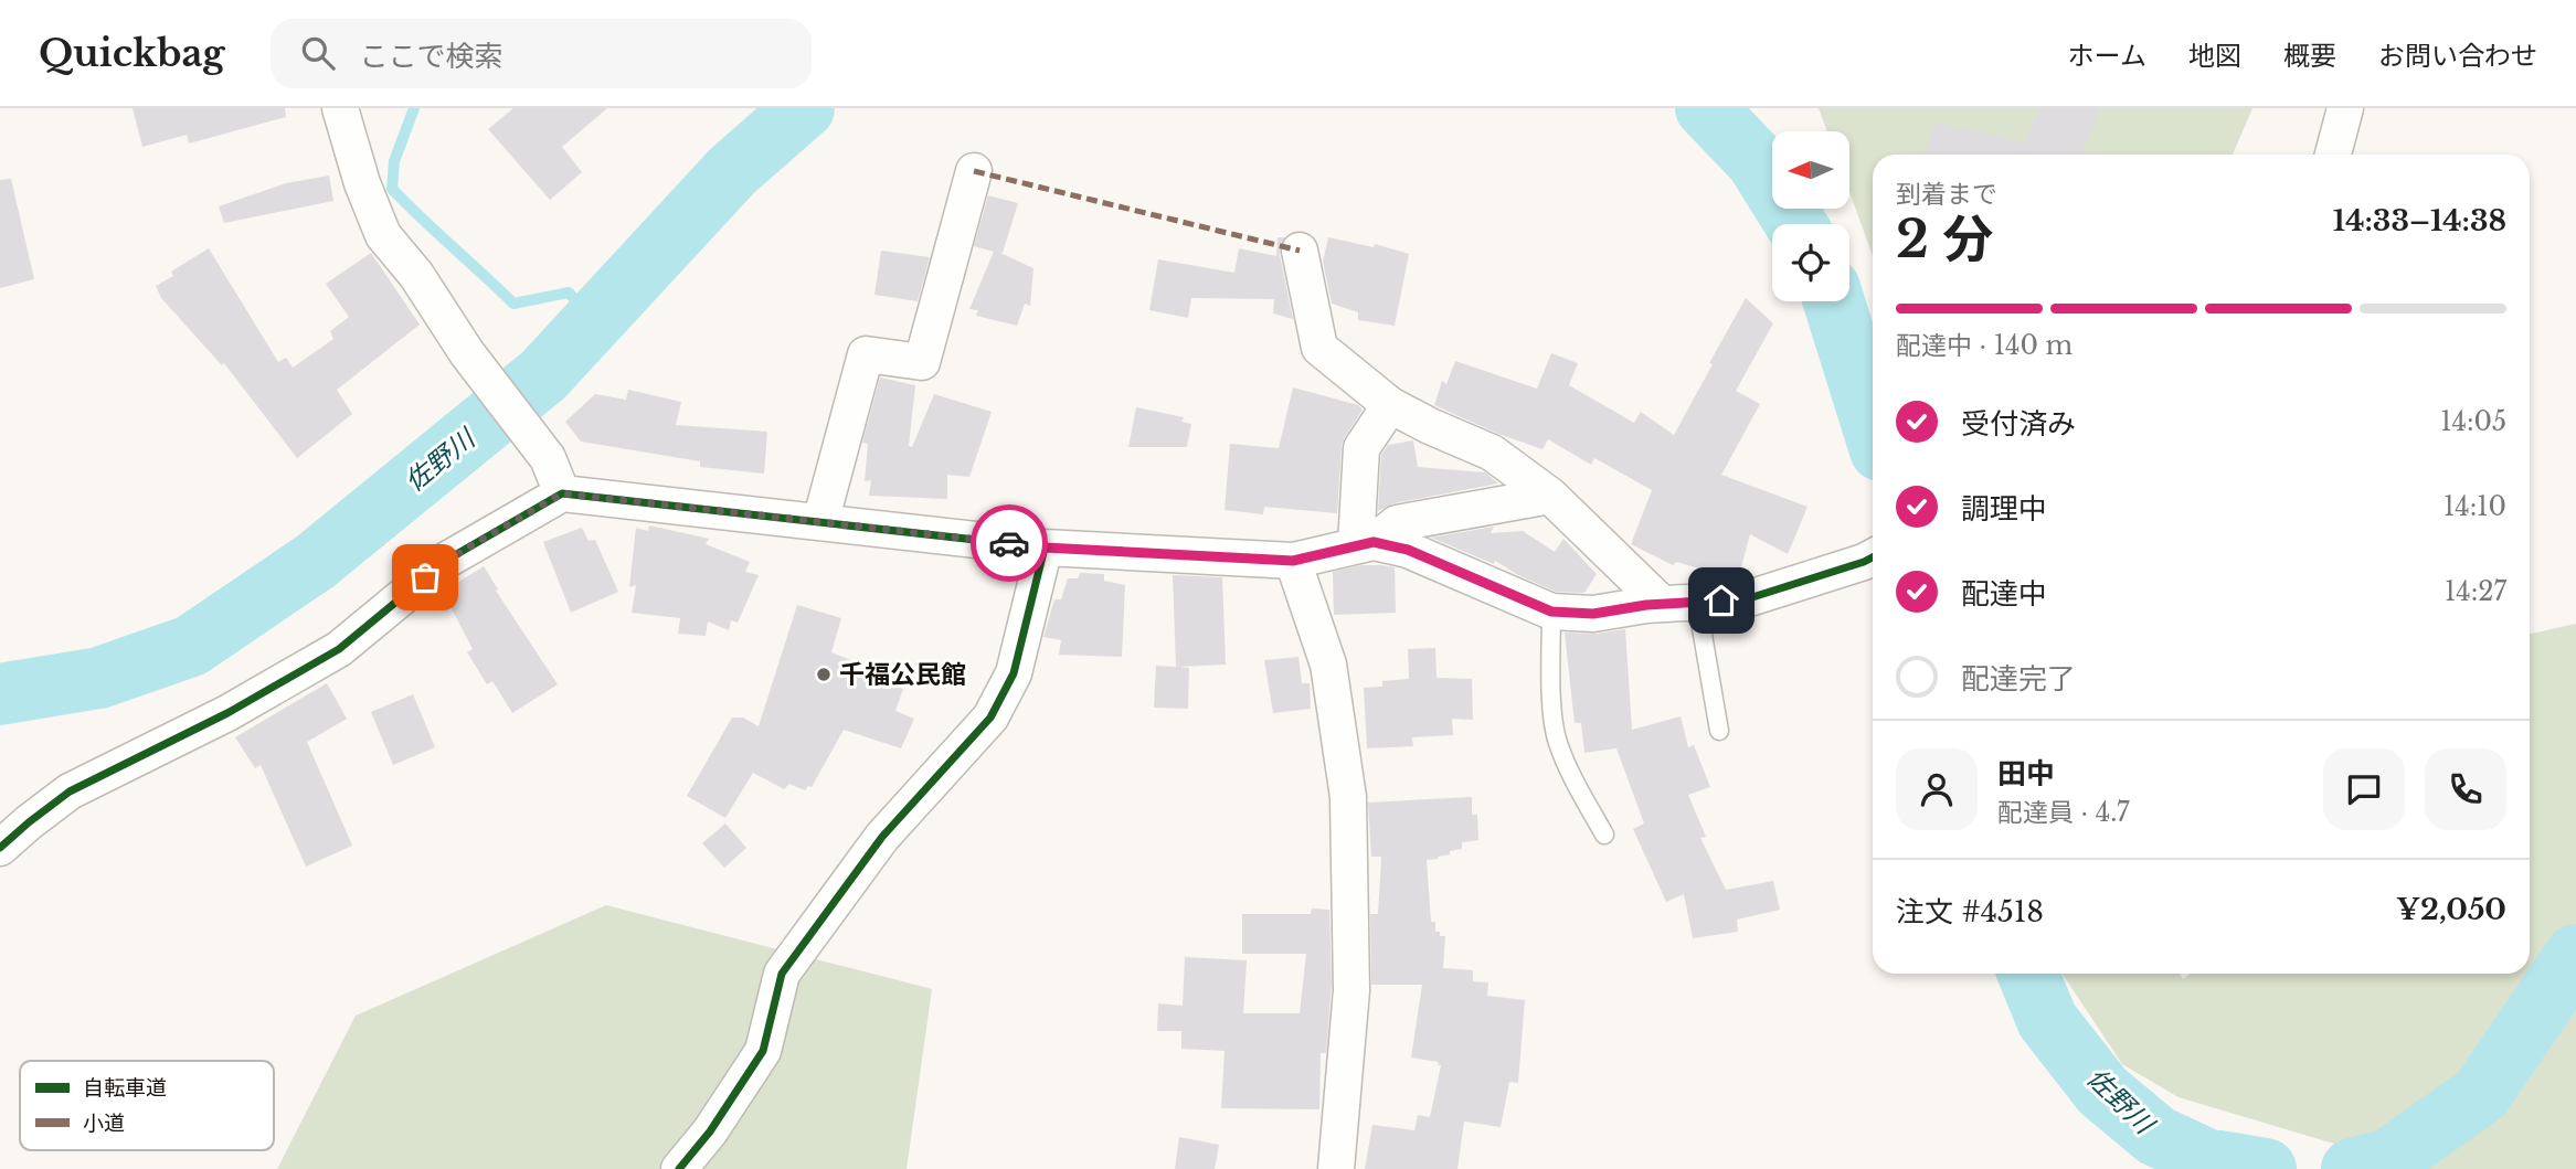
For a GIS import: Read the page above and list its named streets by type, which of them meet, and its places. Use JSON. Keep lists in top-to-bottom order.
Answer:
{
  "water": ["佐野川"],
  "places": ["千福公民館"],
  "legend": ["自転車道", "小道"],
  "north": "left",
  "page": {
    "header": "Quickbag",
    "search": "ここで検索",
    "nav": [
      "ホーム",
      "地図",
      "概要",
      "お問い合わせ"
    ],
    "heading": ["2 分", "到着まで", "14:33–14:38"],
    "panel": [
      "田中",
      "配達員 · 4.7",
      "注文 #4518",
      "¥2,050"
    ],
    "bar": "配達中 · 140 m",
    "list": [
      ["受付済み", "14:05"],
      ["調理中", "14:10"],
      ["配達中", "14:27"],
      "配達完了"
    ]
  }
}
